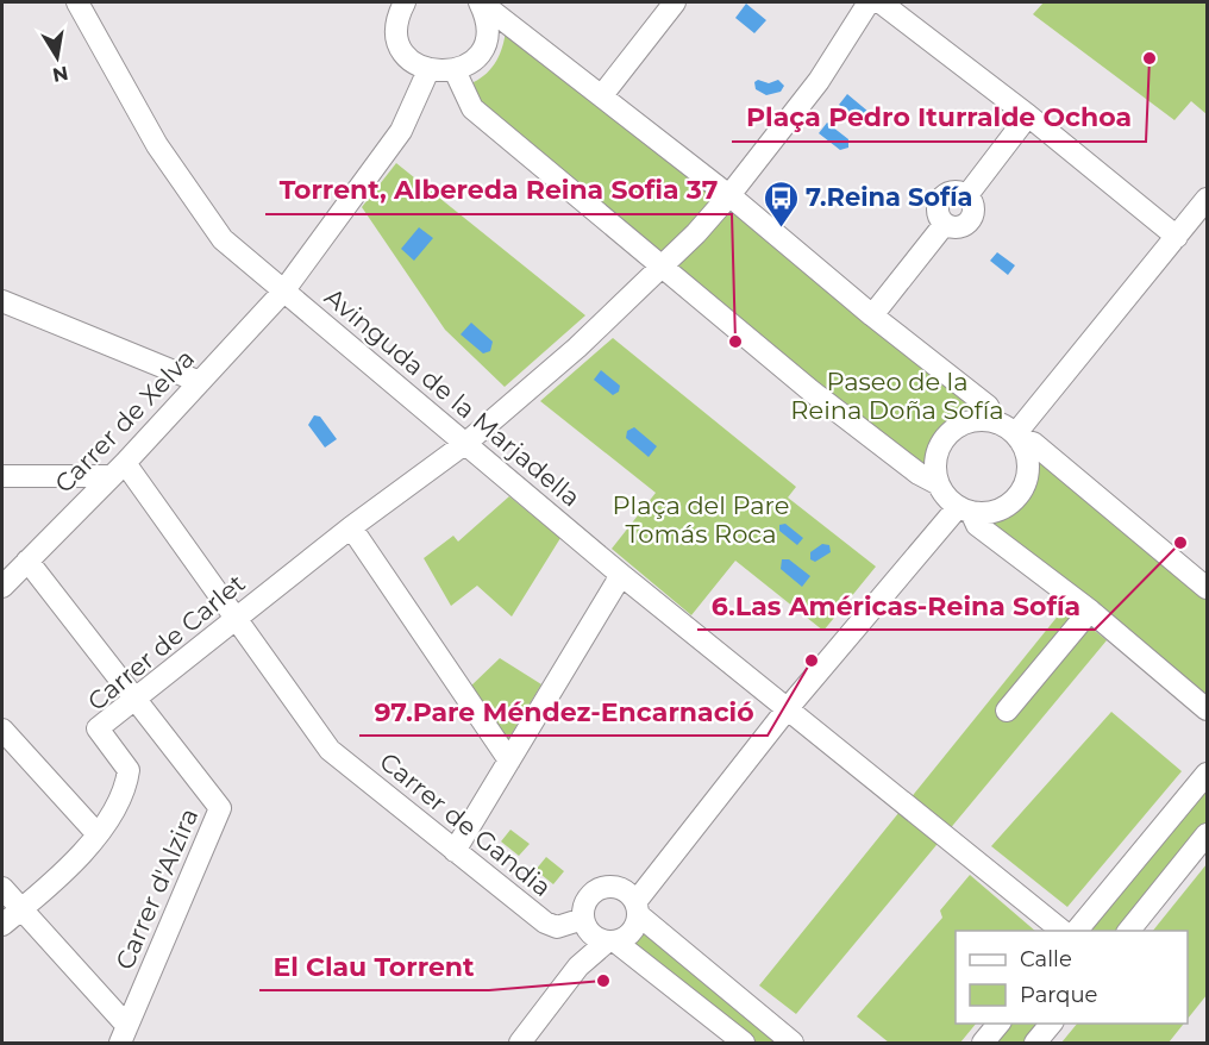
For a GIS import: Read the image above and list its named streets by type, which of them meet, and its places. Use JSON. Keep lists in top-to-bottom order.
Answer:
{
  "streets": {
    "street": [
      "Avinguda de la Marjadella",
      "Carrer de Xelva",
      "Carrer de Carlet",
      "Carrer de Gandia",
      "Carrer d'Alzira"
    ]
  },
  "crossings": [
    ["Avinguda de la Marjadella", "Carrer de Xelva"],
    ["Avinguda de la Marjadella", "Carrer de Carlet"],
    ["Carrer de Xelva", "Carrer de Gandia"],
    ["Carrer de Xelva", "Carrer d'Alzira"],
    ["Carrer de Carlet", "Carrer de Gandia"],
    ["Carrer de Carlet", "Carrer d'Alzira"]
  ],
  "parks": ["Paseo de la Reina Doña Sofía", "Plaça del Pare Tomás Roca"],
  "places": {
    "other": [
      "Plaça Pedro Iturralde Ochoa",
      "Torrent, Albereda Reina Sofia 37",
      "6.Las Américas-Reina Sofía",
      "97.Pare Méndez-Encarnació",
      "El Clau Torrent"
    ],
    "bus stop": ["7.Reina Sofía"]
  },
  "legend": ["Calle", "Parque"],
  "north": "bottom"
}
